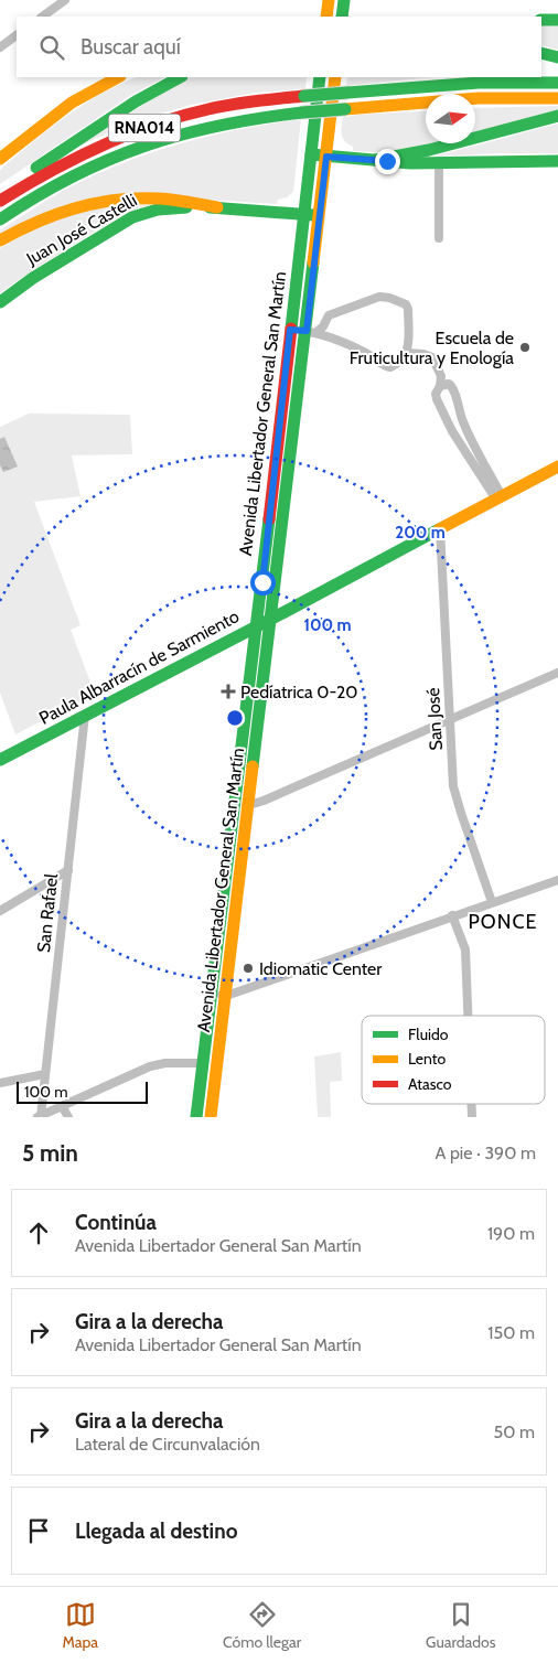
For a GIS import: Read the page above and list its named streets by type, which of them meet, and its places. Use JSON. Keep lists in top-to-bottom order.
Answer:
{
  "streets": {
    "main road": [
      "RNA014",
      "Juan José Castelli",
      "Avenida Libertador General San Martín",
      "Paula Albarracín de Sarmiento"
    ],
    "street": ["San José", "San Rafael"]
  },
  "crossings": [
    ["Juan José Castelli", "Avenida Libertador General San Martín"],
    ["Avenida Libertador General San Martín", "Paula Albarracín de Sarmiento"],
    ["Paula Albarracín de Sarmiento", "San José"],
    ["Paula Albarracín de Sarmiento", "San Rafael"]
  ],
  "districts": ["PONCE"],
  "places": {
    "other": ["Escuela de Fruticultura y Enología", "Idiomatic Center"],
    "health": ["Pedíatrica 0-20"]
  },
  "legend": ["Fluido", "Lento", "Atasco"],
  "scale_bar": "100 m",
  "north": "right",
  "page": {
    "search": "Buscar aquí",
    "scale": "100 m",
    "heading": ["5 min", "A pie · 390 m"],
    "list": [
      ["Continúa", "Avenida Libertador General San Martín", "190 m"],
      ["Gira a la derecha", "Avenida Libertador General San Martín", "150 m"],
      ["Gira a la derecha", "Lateral de Circunvalación", "50 m"],
      "Llegada al destino"
    ],
    "nav": ["Mapa", "Cómo llegar", "Guardados"]
  },
  "rings": ["200 m", "100 m"]
}
